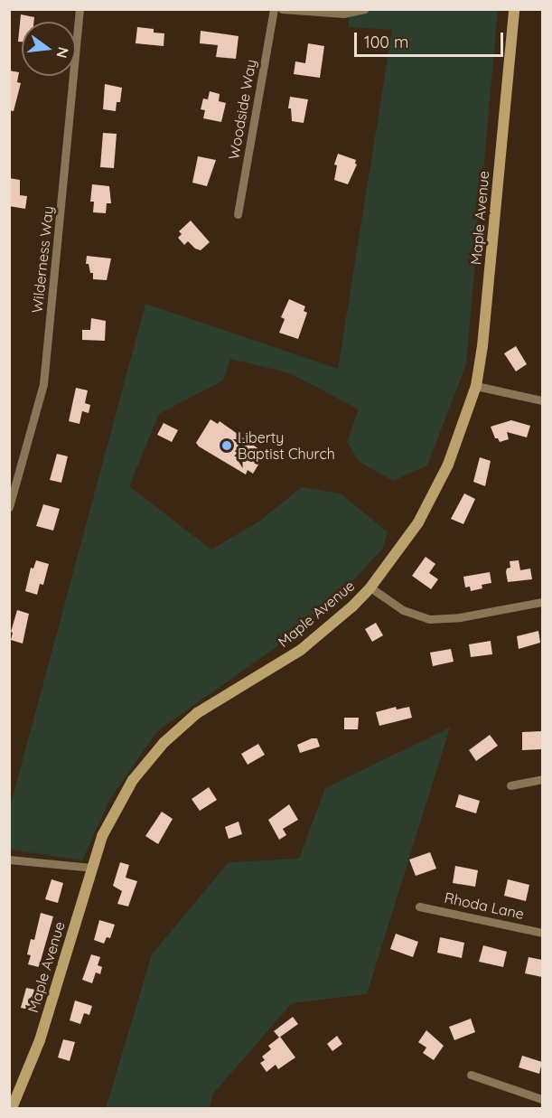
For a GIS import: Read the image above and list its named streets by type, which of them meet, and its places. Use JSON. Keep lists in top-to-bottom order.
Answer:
{
  "streets": {
    "main road": ["Maple Avenue"],
    "street": ["Woodside Way", "Wilderness Way", "Rhoda Lane"]
  },
  "places": ["Liberty Baptist Church"],
  "scale_bar": "100 m",
  "north": "right"
}
